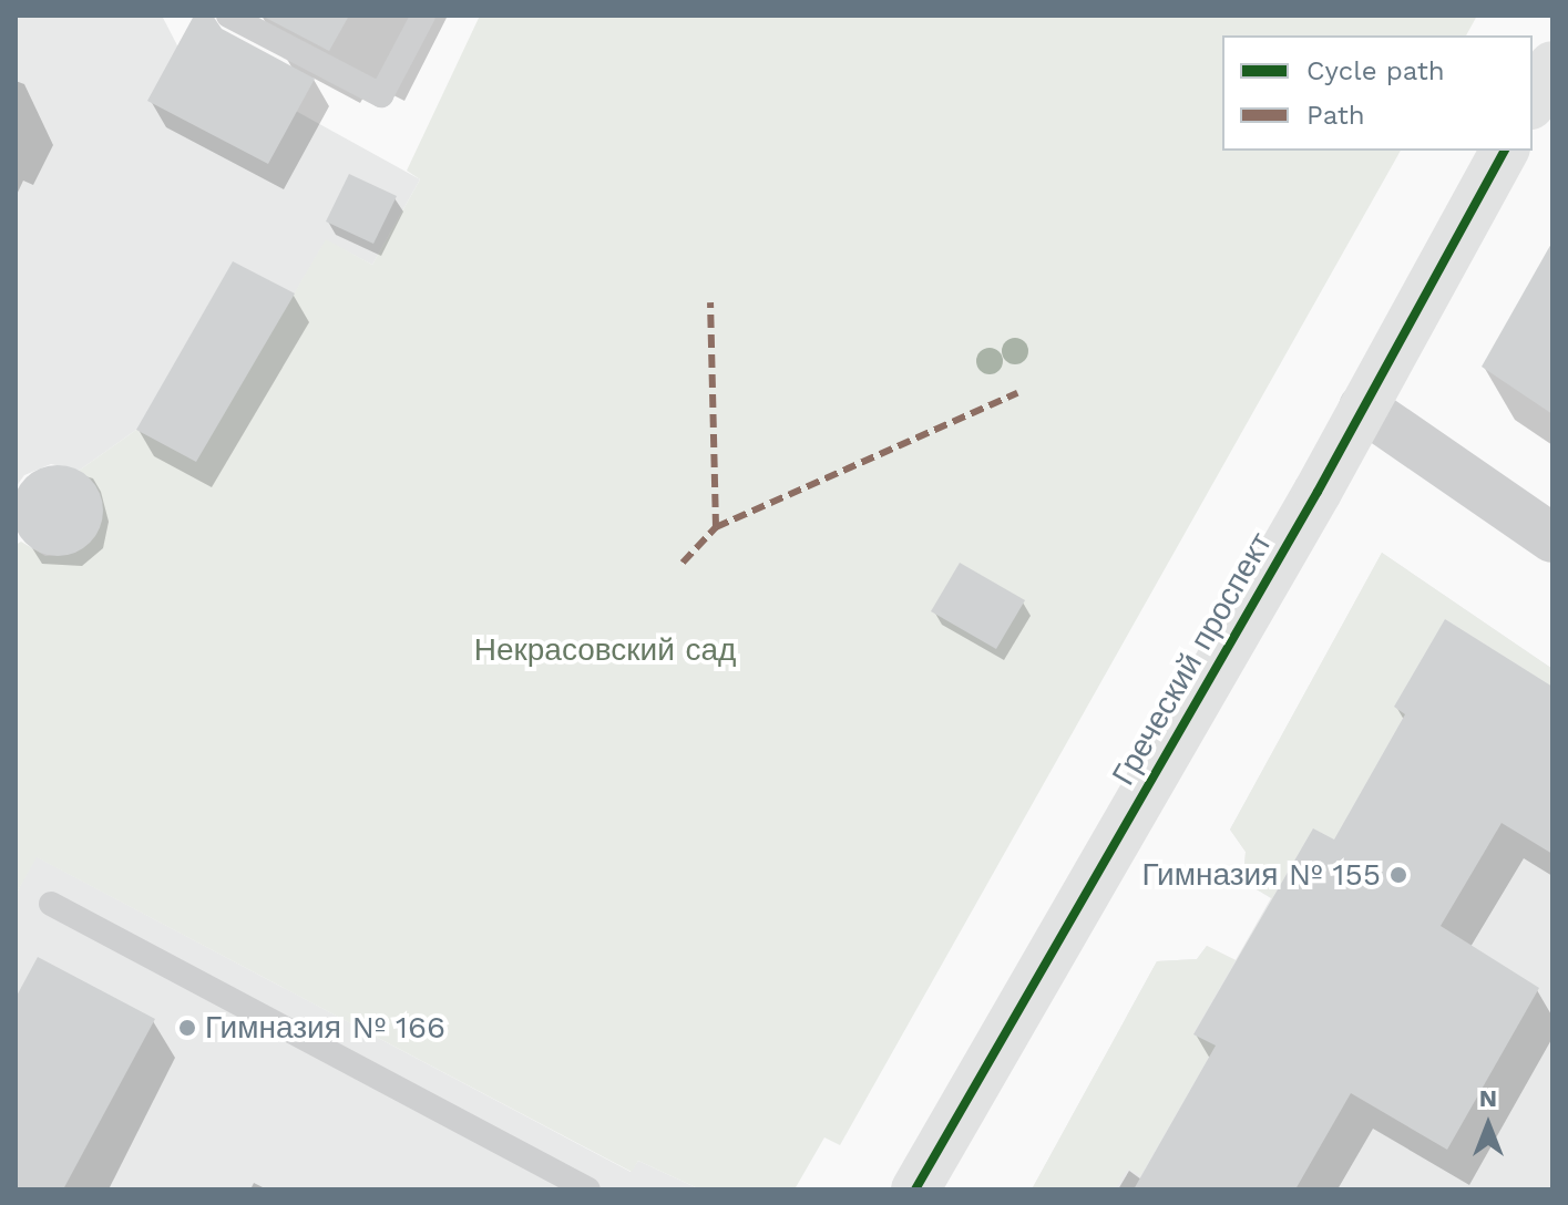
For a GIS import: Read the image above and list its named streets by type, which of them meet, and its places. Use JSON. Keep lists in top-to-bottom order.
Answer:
{
  "streets": {
    "street": ["Греческий проспект"]
  },
  "parks": ["Некрасовский сад"],
  "places": ["Гимназия № 155", "Гимназия № 166"],
  "legend": ["Cycle path", "Path"],
  "north": "top"
}
